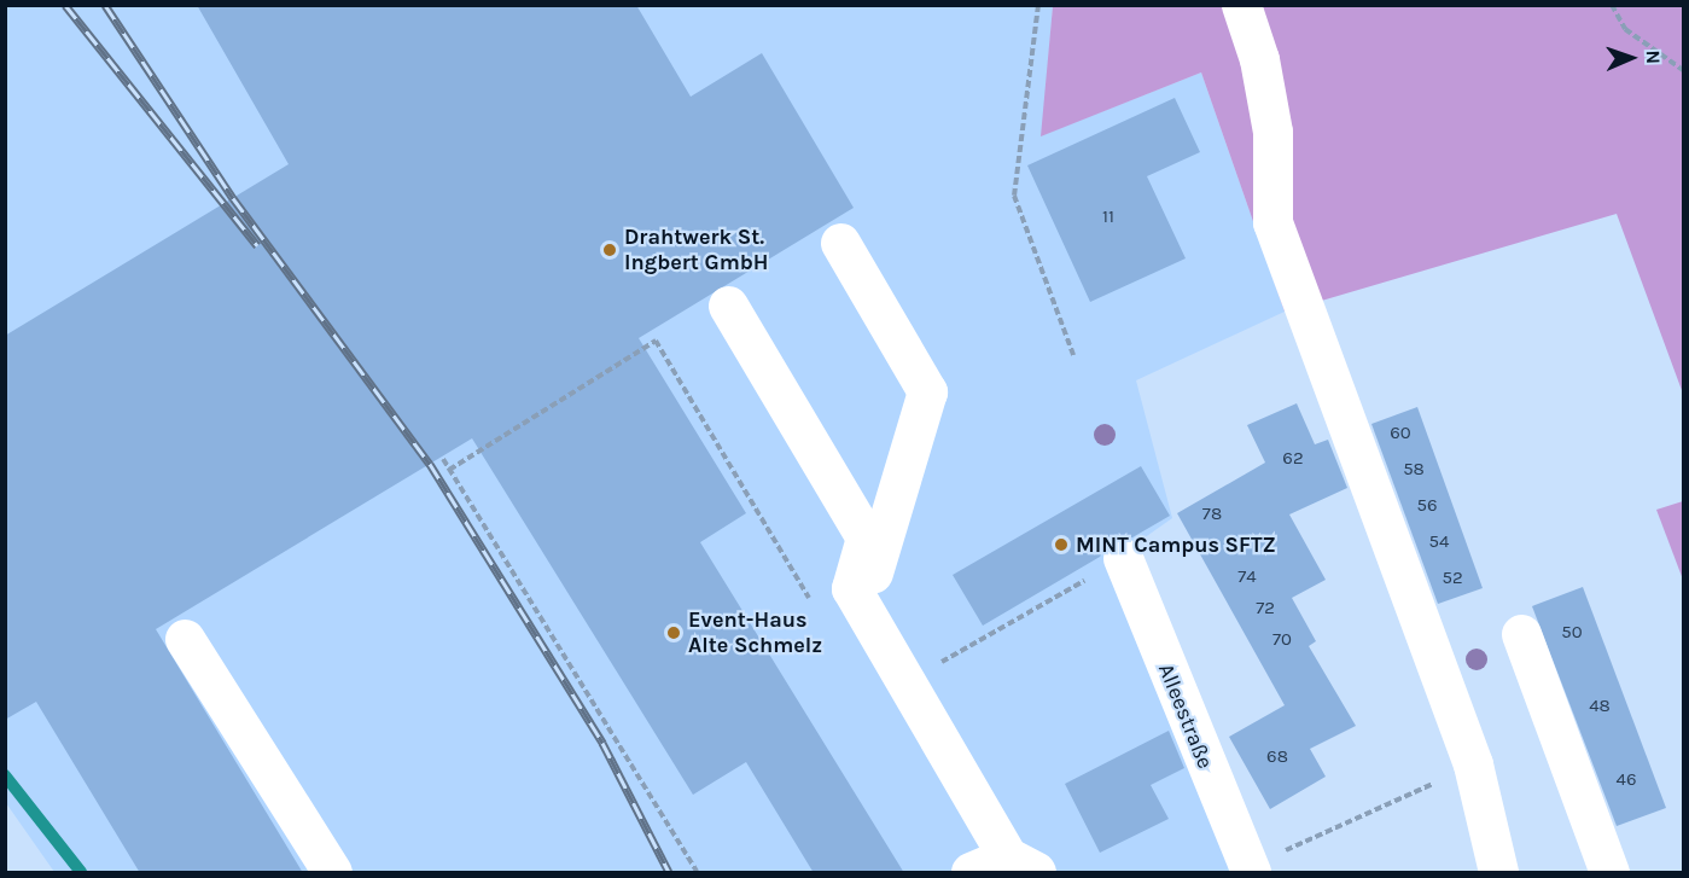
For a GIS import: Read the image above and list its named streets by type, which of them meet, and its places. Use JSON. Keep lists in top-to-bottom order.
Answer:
{
  "streets": {
    "lane": ["Alleestraße"]
  },
  "places": ["Drahtwerk St. Ingbert GmbH", "MINT Campus SFTZ", "Event-Haus Alte Schmelz"],
  "house_numbers": [
    "11",
    "60",
    "62",
    "58",
    "56",
    "78",
    "54",
    "74",
    "52",
    "72",
    "50",
    "70",
    "48",
    "68",
    "46"
  ],
  "north": "right"
}
